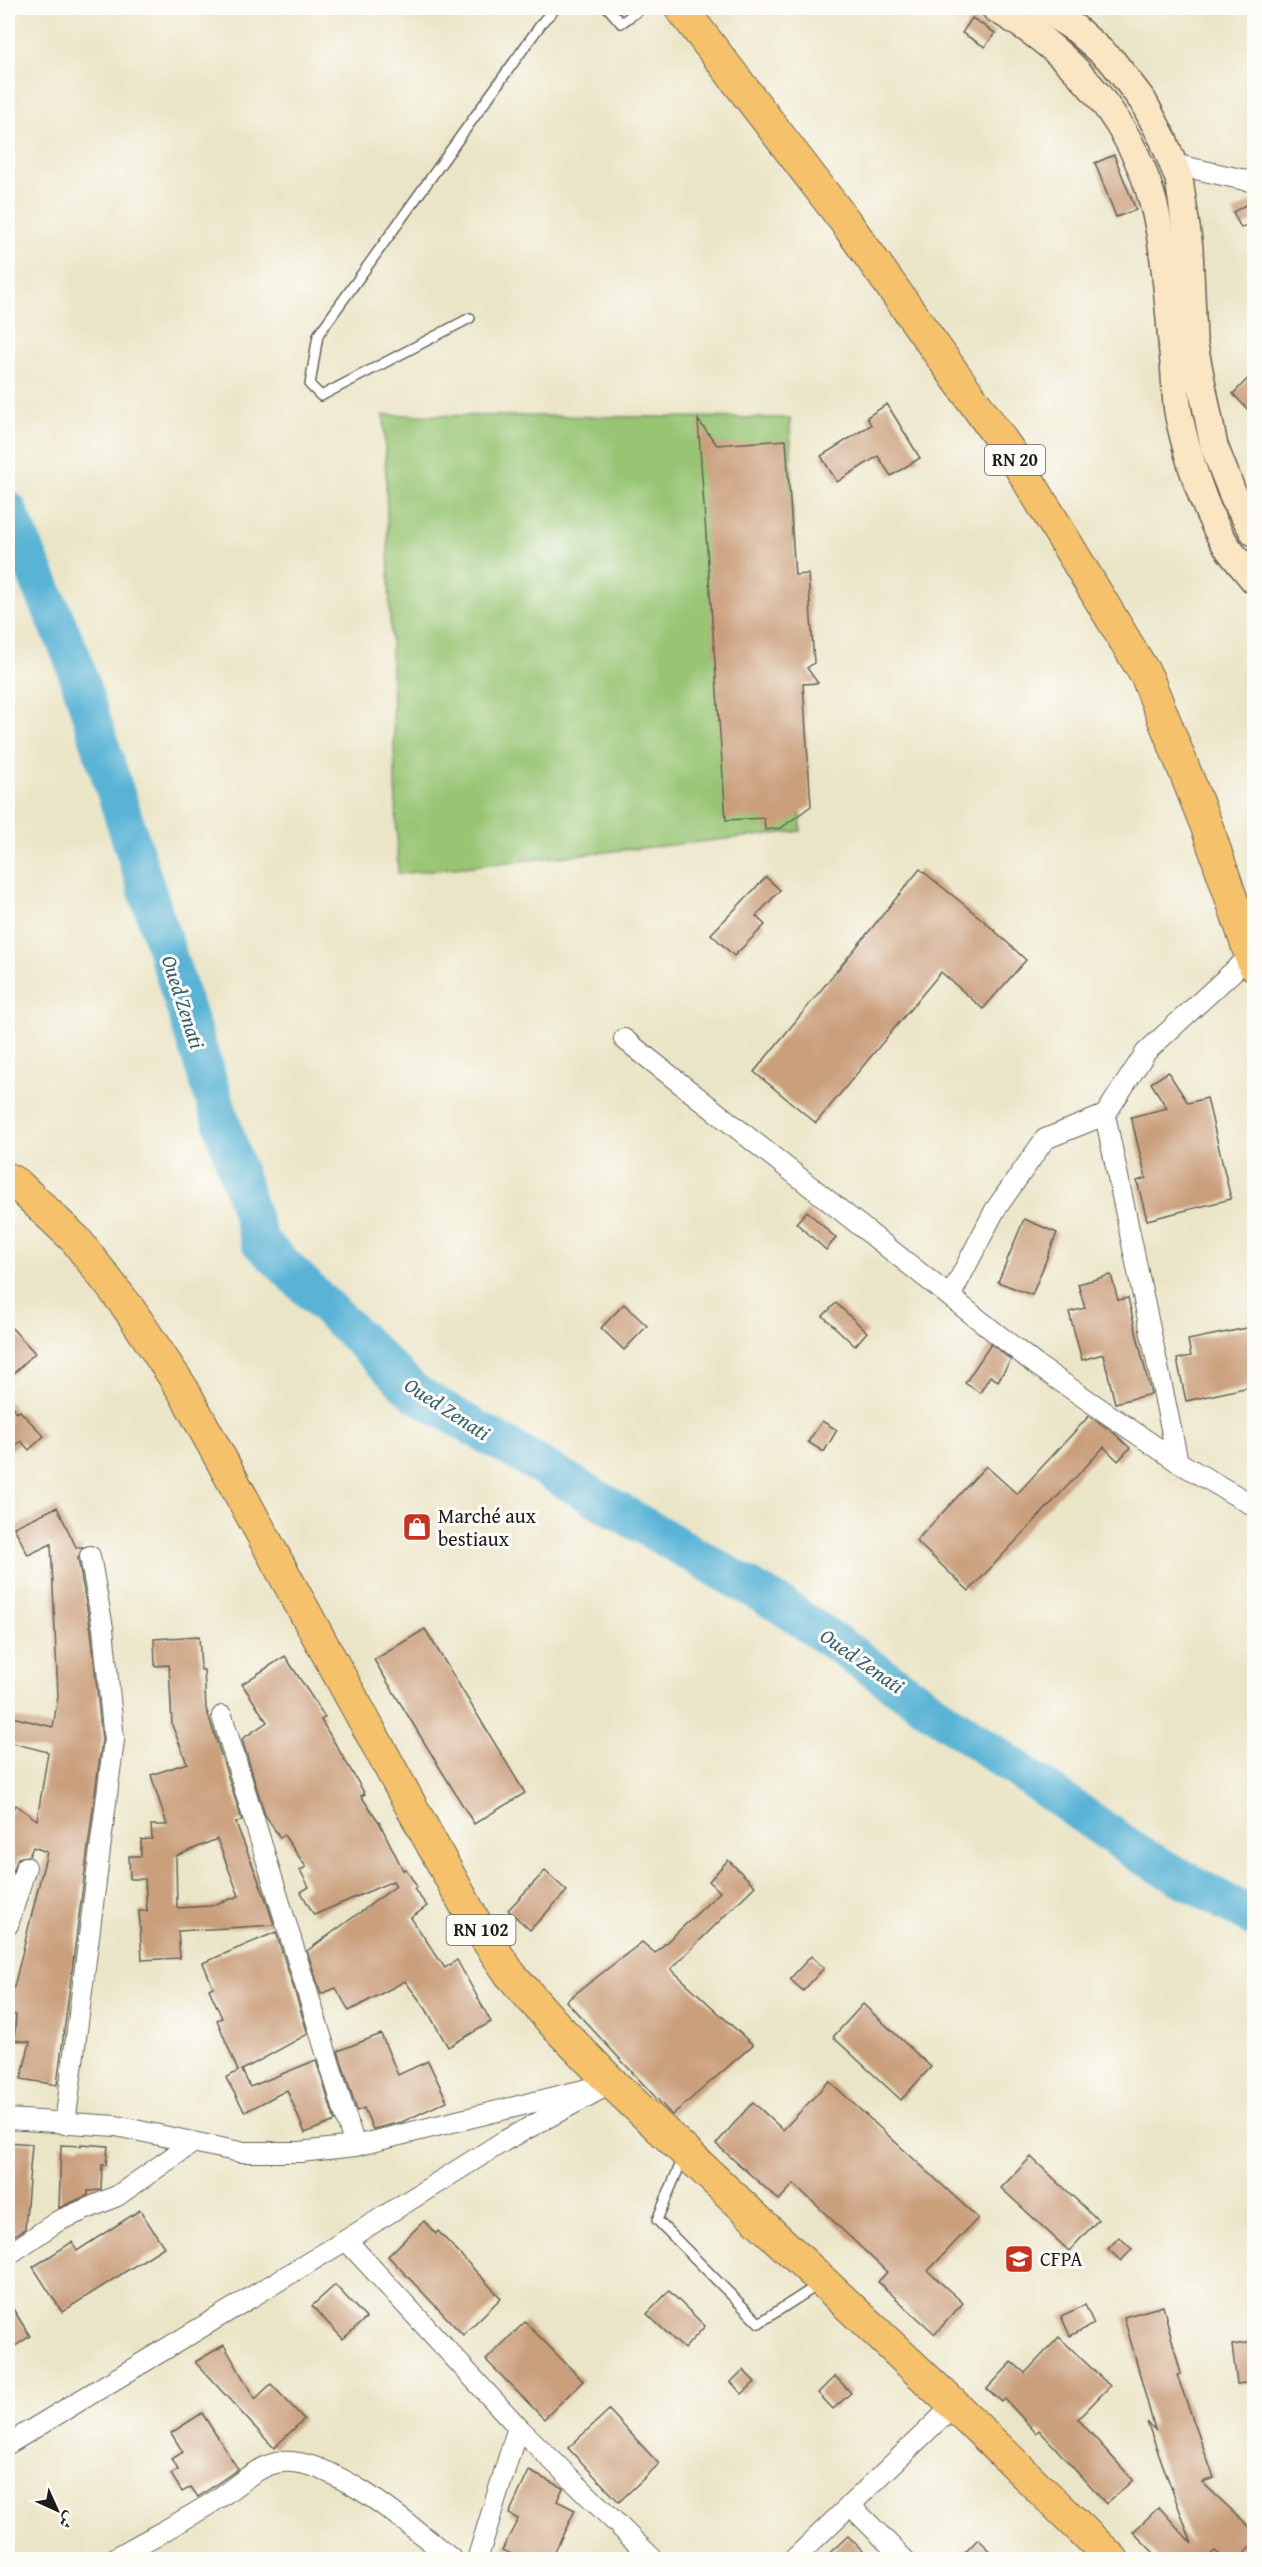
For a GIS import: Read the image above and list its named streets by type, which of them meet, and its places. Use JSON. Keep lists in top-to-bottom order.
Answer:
{
  "streets": {
    "main road": ["RN 20", "RN 102"]
  },
  "water": ["Oued Zenati"],
  "places": {
    "shop": ["Marché aux bestiaux"],
    "school or university": ["CFPA"]
  },
  "north": "bottom right"
}
